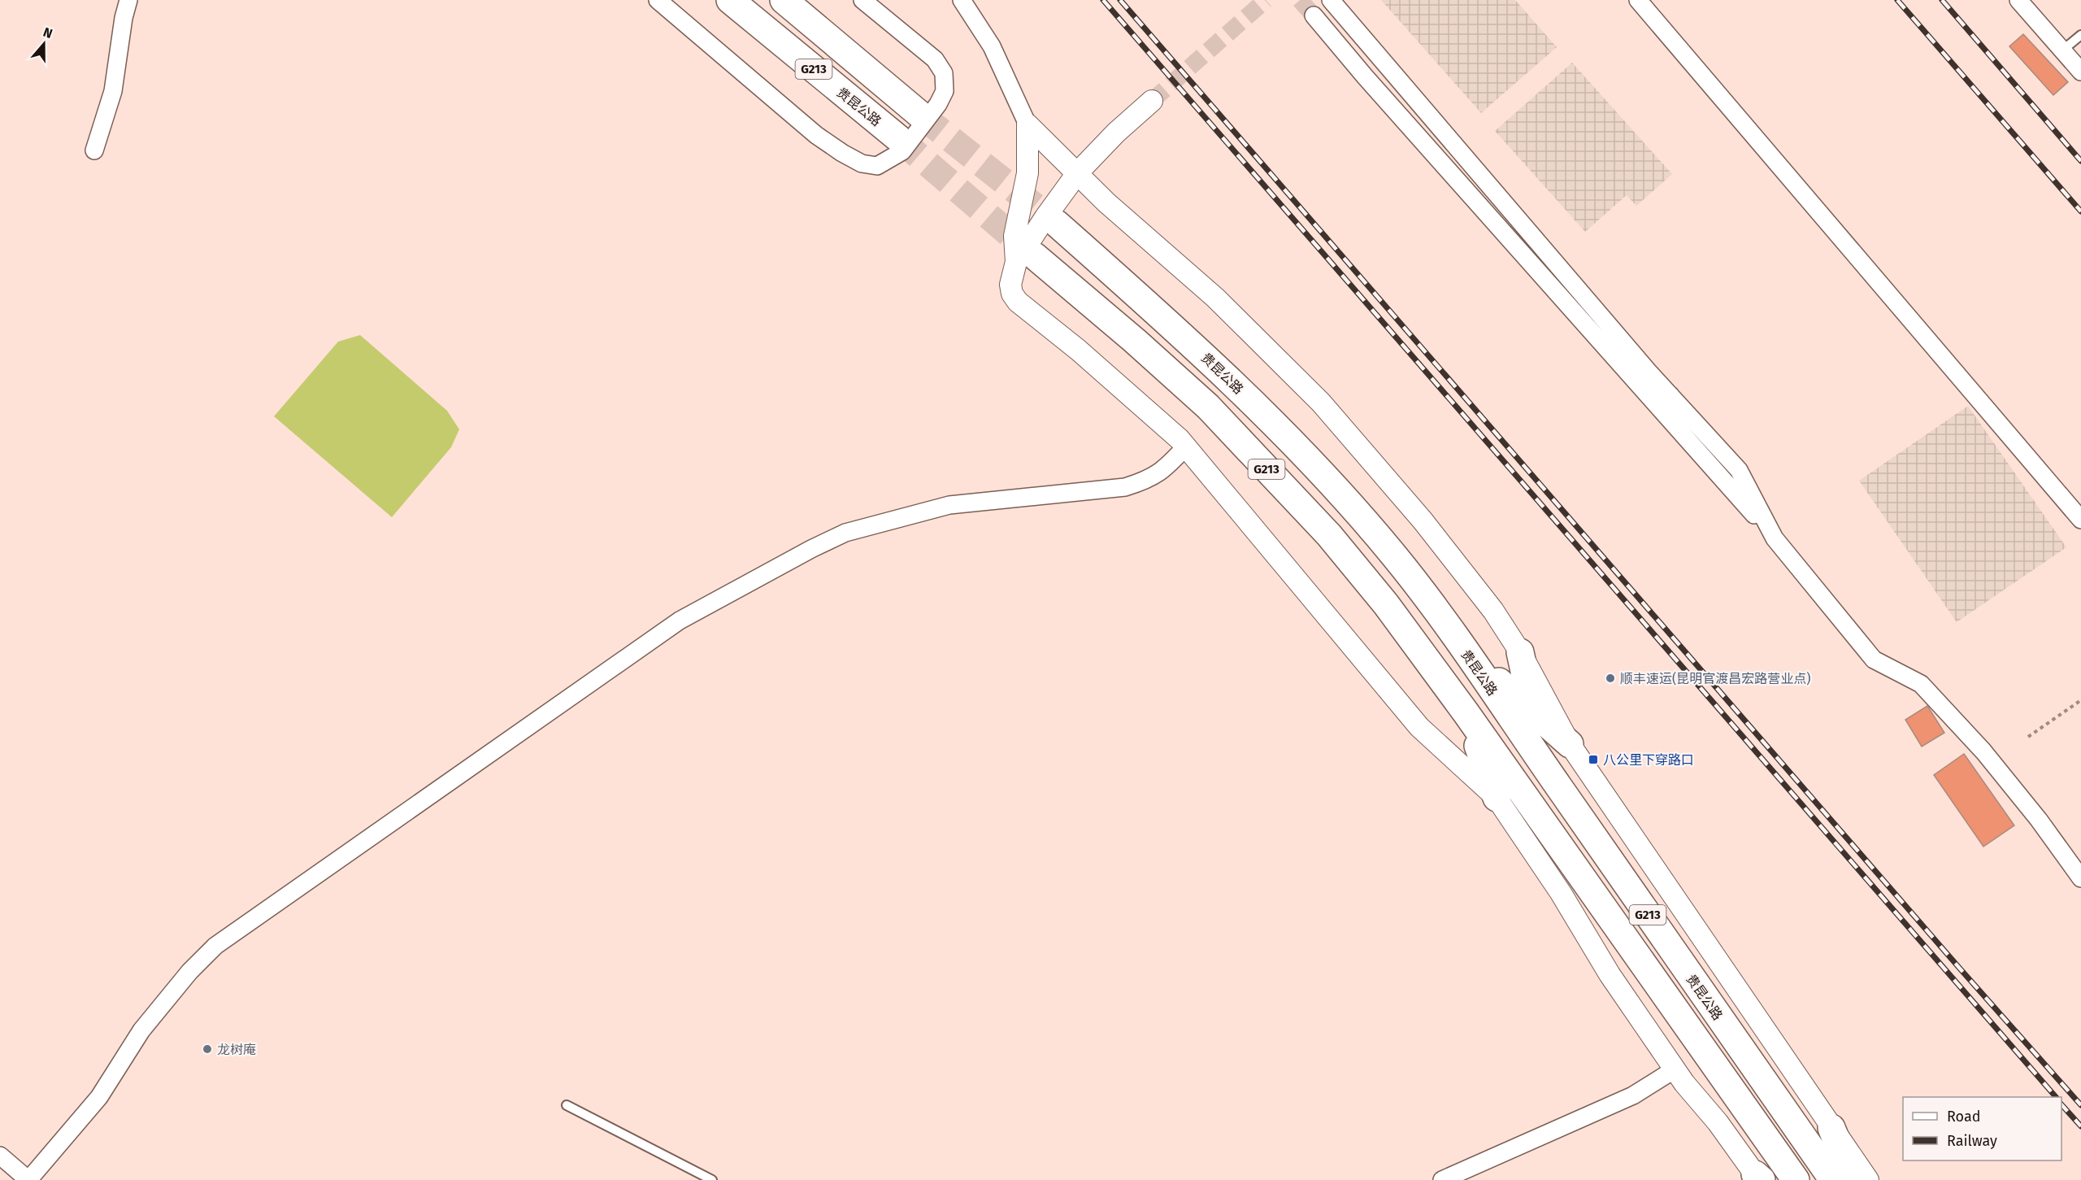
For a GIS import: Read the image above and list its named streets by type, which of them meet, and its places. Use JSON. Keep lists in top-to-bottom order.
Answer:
{
  "streets": {
    "highway": ["G213", "贵昆公路"]
  },
  "places": {
    "other": ["顺丰速运(昆明官渡昌宏路营业点)", "龙树庵"],
    "transit": ["八公里下穿路口"]
  },
  "legend": ["Road", "Railway"],
  "north": "top"
}
